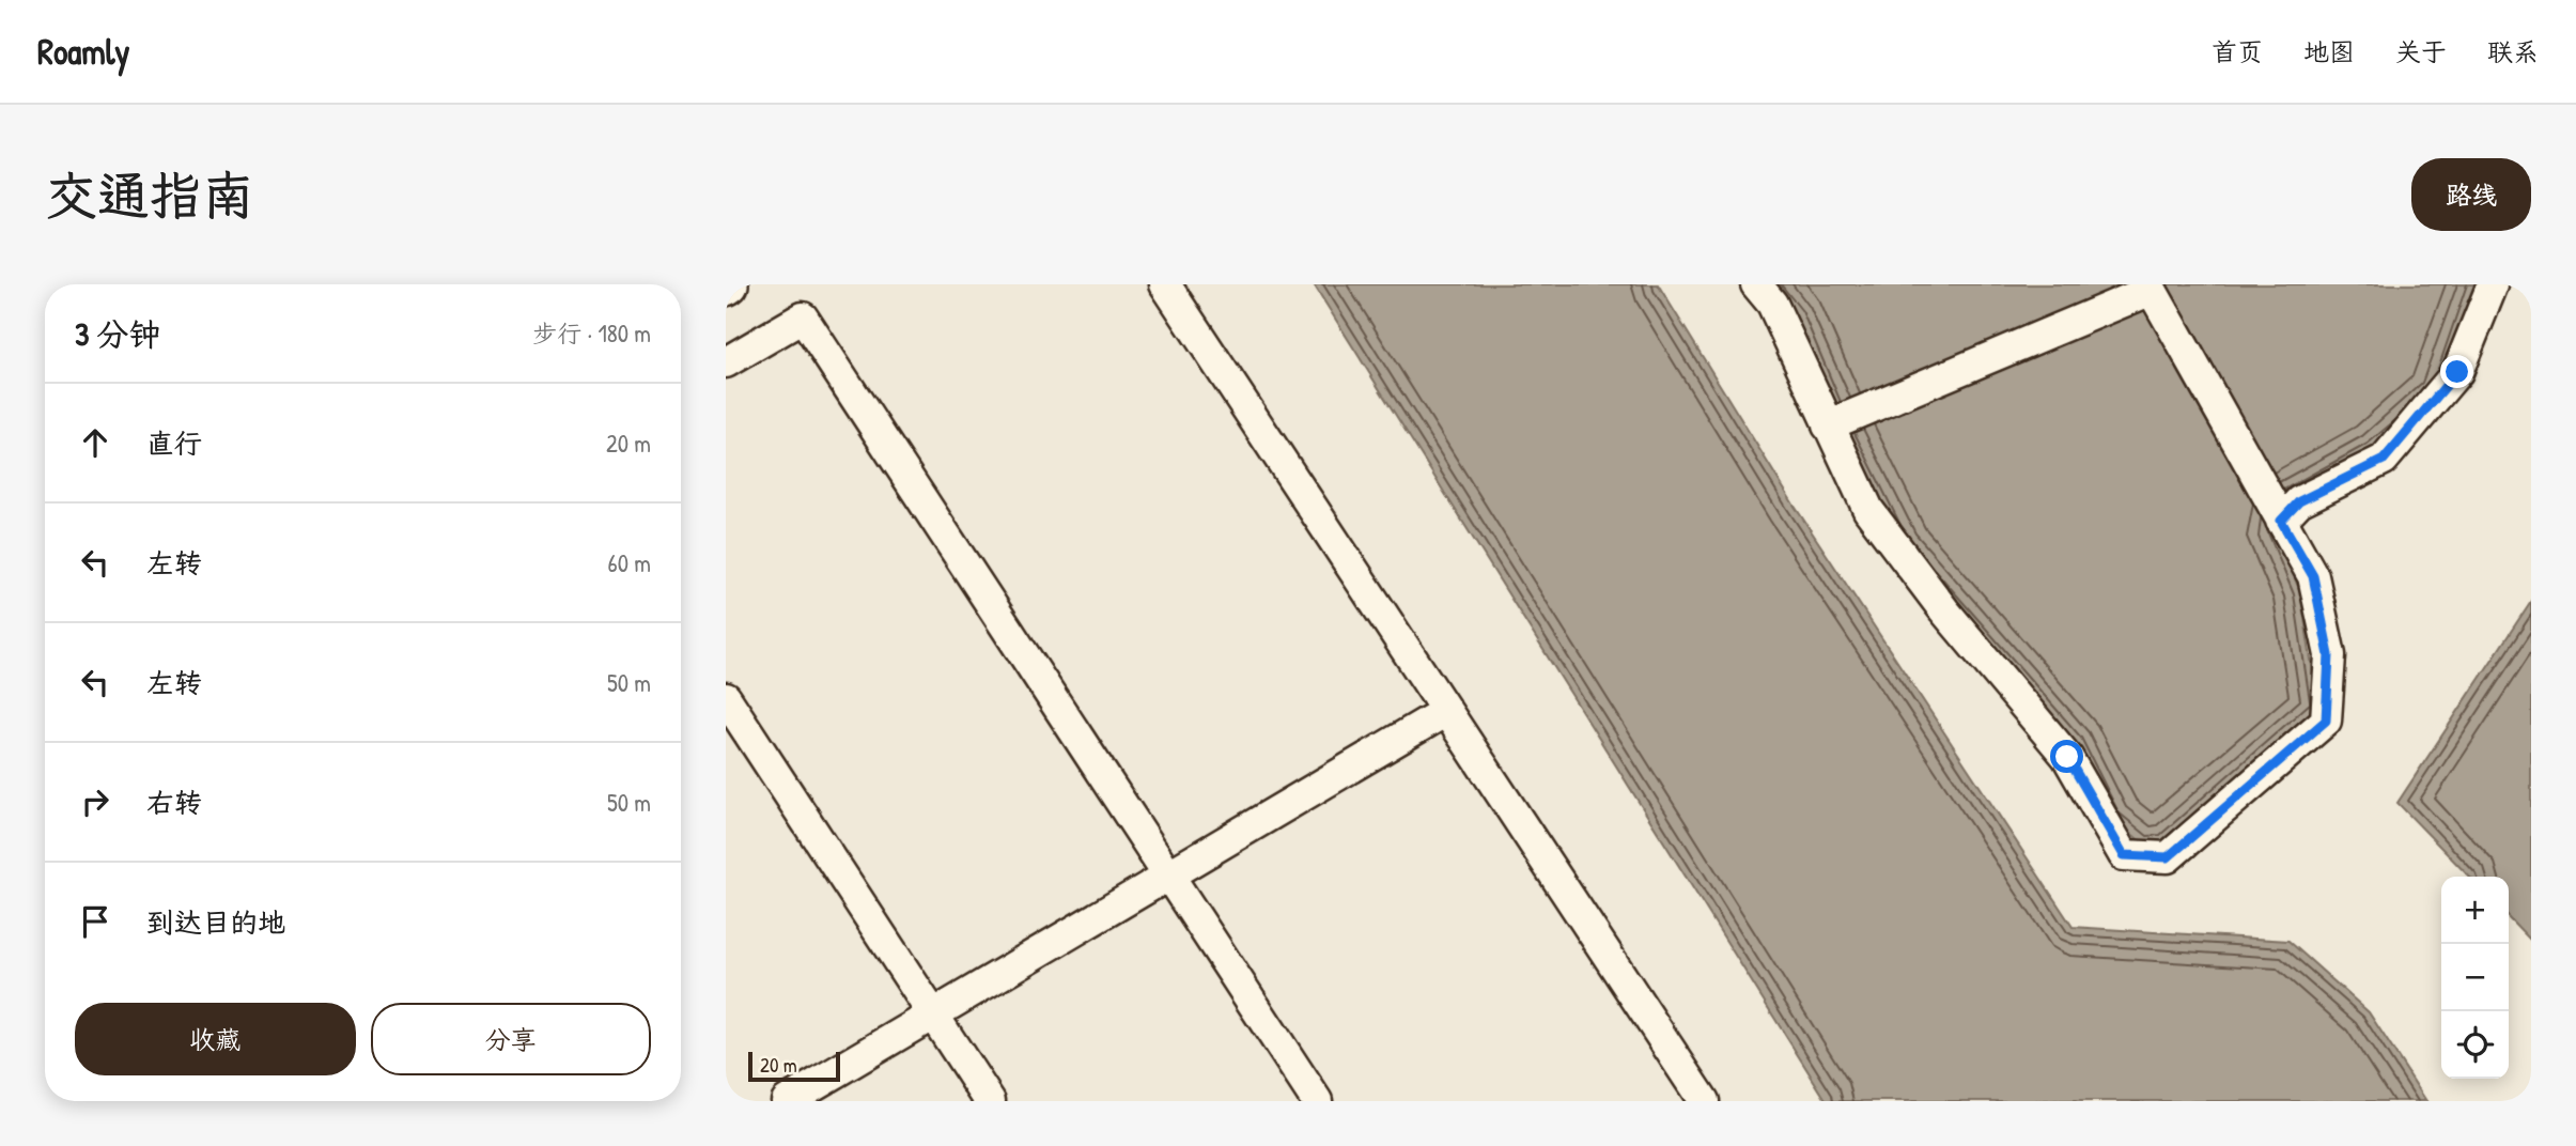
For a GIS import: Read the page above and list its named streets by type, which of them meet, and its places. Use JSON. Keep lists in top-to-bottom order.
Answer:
{
  "scale_bar": "20 m",
  "page": {
    "header": "Roamly",
    "nav": [
      "首页",
      "地图",
      "关于",
      "联系"
    ],
    "buttons": [
      "路线",
      ["收藏", "分享"]
    ],
    "title": "交通指南",
    "heading": ["3 分钟", "步行 · 180 m"],
    "list": [
      ["直行", "20 m"],
      ["左转", "60 m"],
      ["左转", "50 m"],
      ["右转", "50 m"],
      "到达目的地"
    ],
    "map_buttons": ["+", "−"],
    "scale": "20 m"
  }
}
